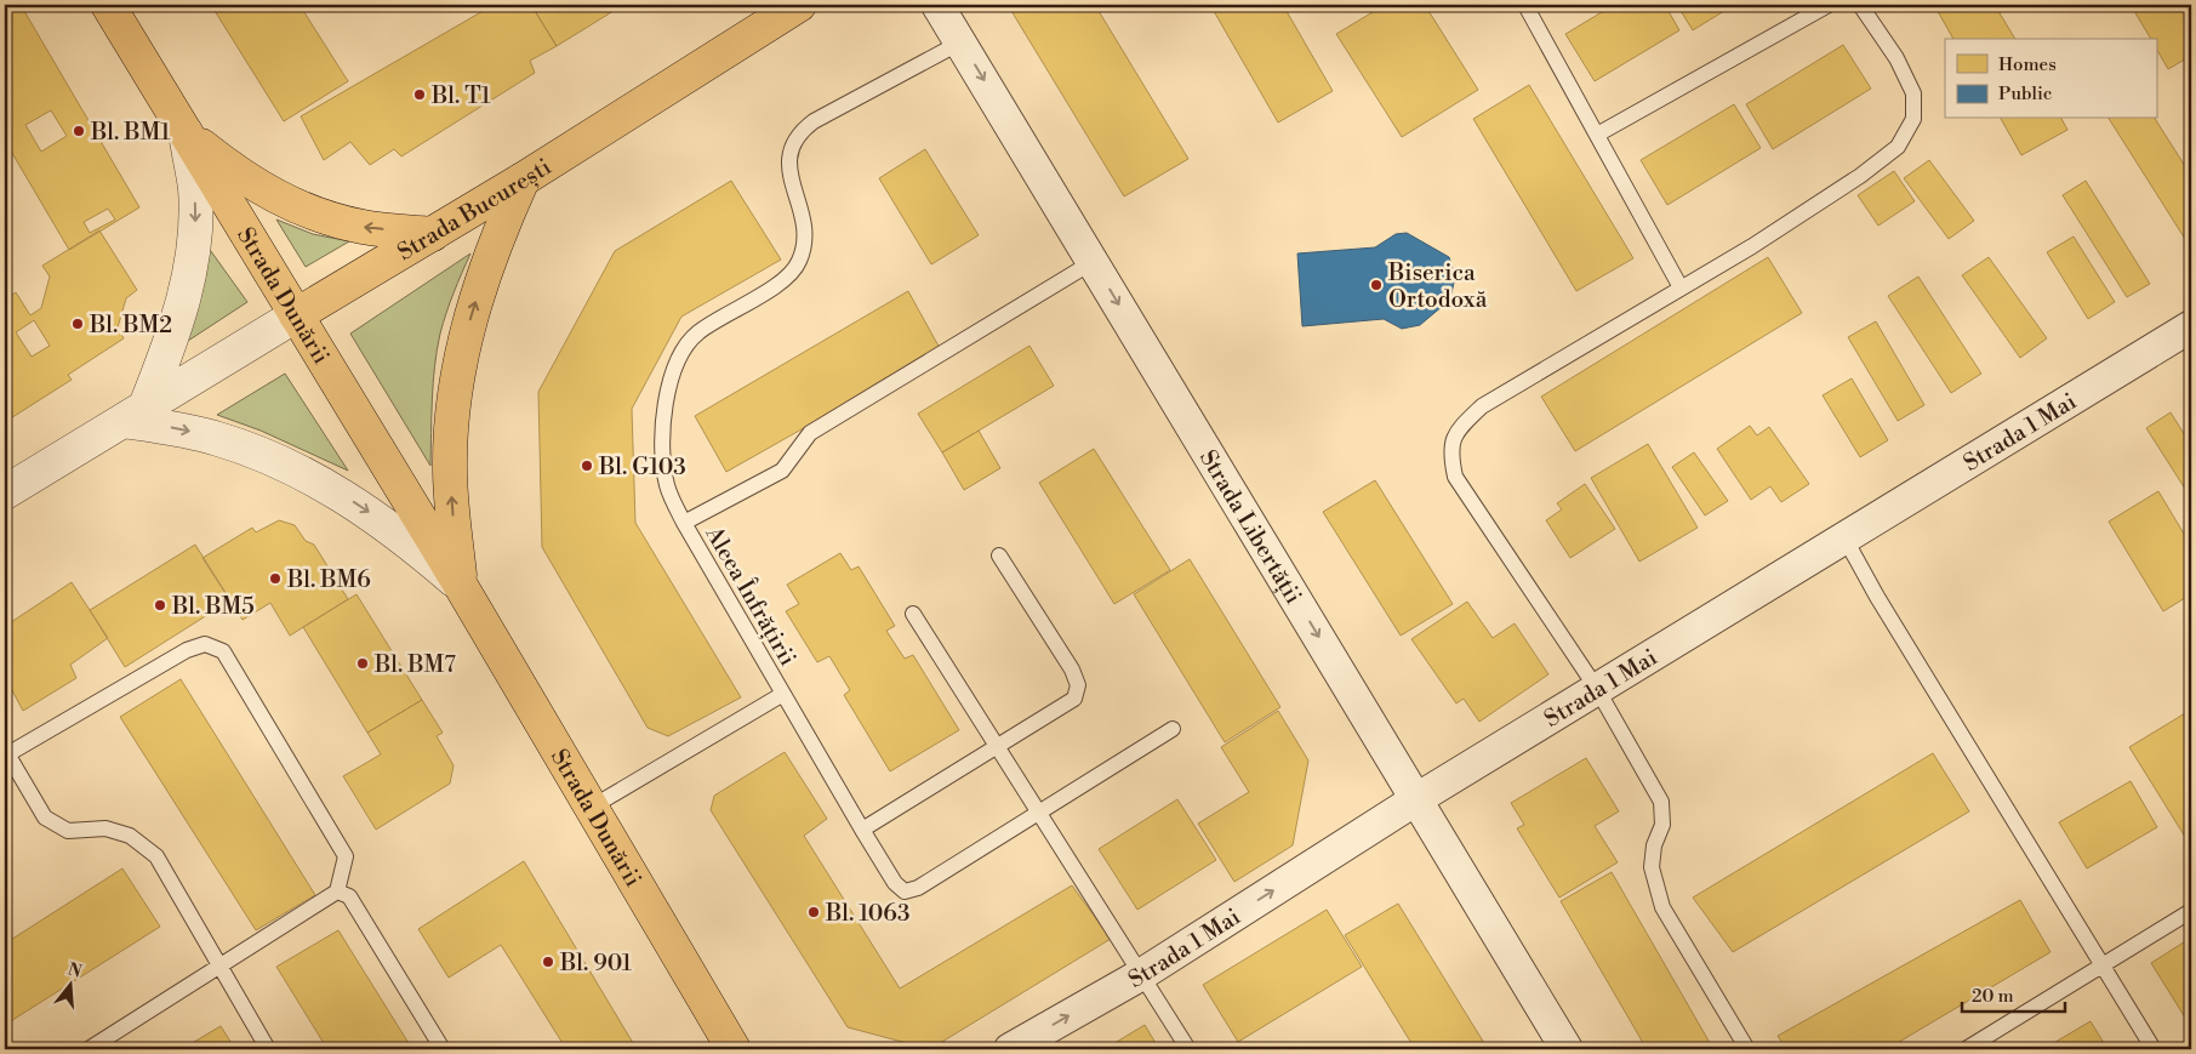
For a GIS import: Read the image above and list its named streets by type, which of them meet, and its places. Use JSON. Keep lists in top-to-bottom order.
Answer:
{
  "streets": {
    "main road": ["Strada București", "Strada Dunării"],
    "street": ["Strada 1 Mai", "Strada Libertății"],
    "lane": ["Aleea Înfrățirii"]
  },
  "crossings": [
    ["Strada București", "Strada Dunării"],
    ["Strada 1 Mai", "Strada Libertății"],
    ["Strada Libertății", "Aleea Înfrățirii"]
  ],
  "one_way": ["Strada Libertății"],
  "places": [
    "Bl. T1",
    "Bl. BM1",
    "Biserica Ortodoxă",
    "Bl. BM2",
    "Bl. G103",
    "Bl. BM6",
    "Bl. BM5",
    "Bl. BM7",
    "Bl. 1063",
    "Bl. 901"
  ],
  "legend": ["Homes", "Public"],
  "scale_bar": "20 m",
  "north": "top"
}
